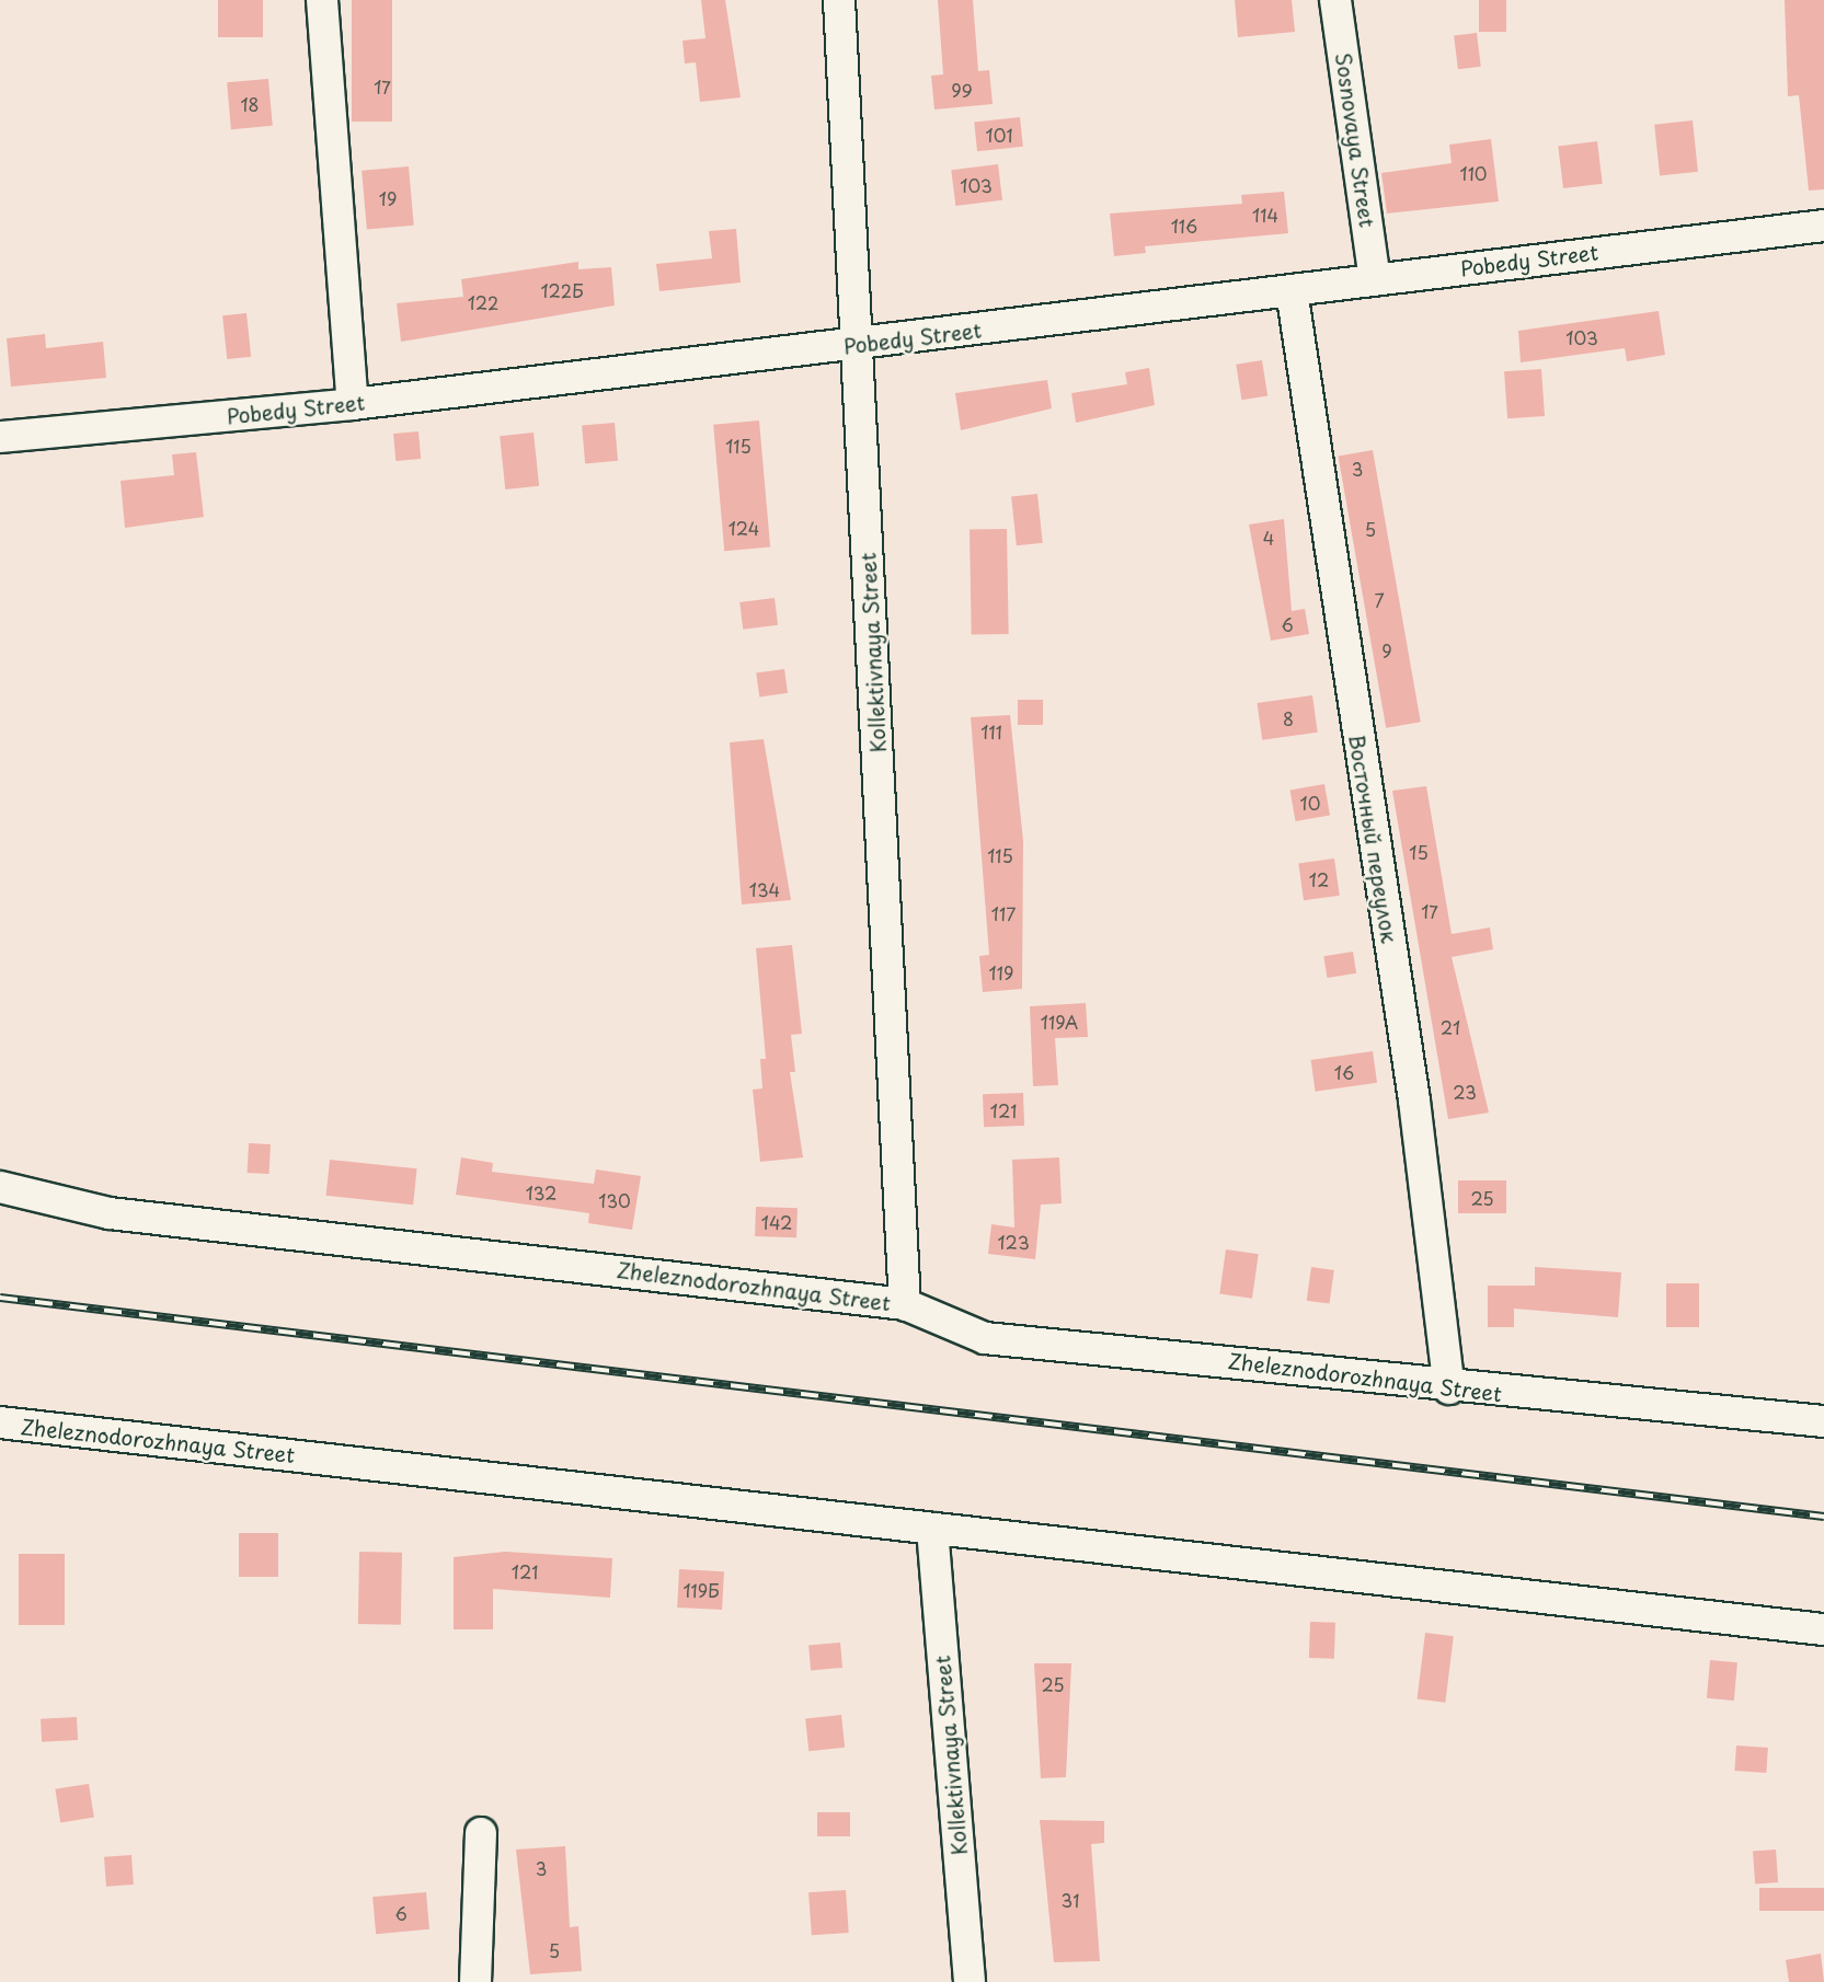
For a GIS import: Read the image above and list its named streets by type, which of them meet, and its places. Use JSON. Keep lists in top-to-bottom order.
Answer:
{
  "streets": {
    "street": [
      "Sosnovaya Street",
      "Pobedy Street",
      "Kollektivnaya Street",
      "Восточный переулок",
      "Zheleznodorozhnaya Street"
    ]
  },
  "crossings": [
    ["Sosnovaya Street", "Pobedy Street"],
    ["Pobedy Street", "Kollektivnaya Street"],
    ["Pobedy Street", "Восточный переулок"],
    ["Kollektivnaya Street", "Zheleznodorozhnaya Street"],
    ["Восточный переулок", "Zheleznodorozhnaya Street"]
  ],
  "house_numbers": [
    "17",
    "99",
    "18",
    "101",
    "110",
    "103",
    "19",
    "114",
    "116",
    "122Б",
    "122",
    "103",
    "115",
    "3",
    "124",
    "5",
    "4",
    "7",
    "6",
    "9",
    "8",
    "111",
    "10",
    "15",
    "115",
    "12",
    "134",
    "17",
    "117",
    "119",
    "119А",
    "21",
    "16",
    "23",
    "121",
    "132",
    "25",
    "130",
    "142",
    "123",
    "121",
    "119Б",
    "25",
    "3",
    "31",
    "6",
    "5"
  ]
}
